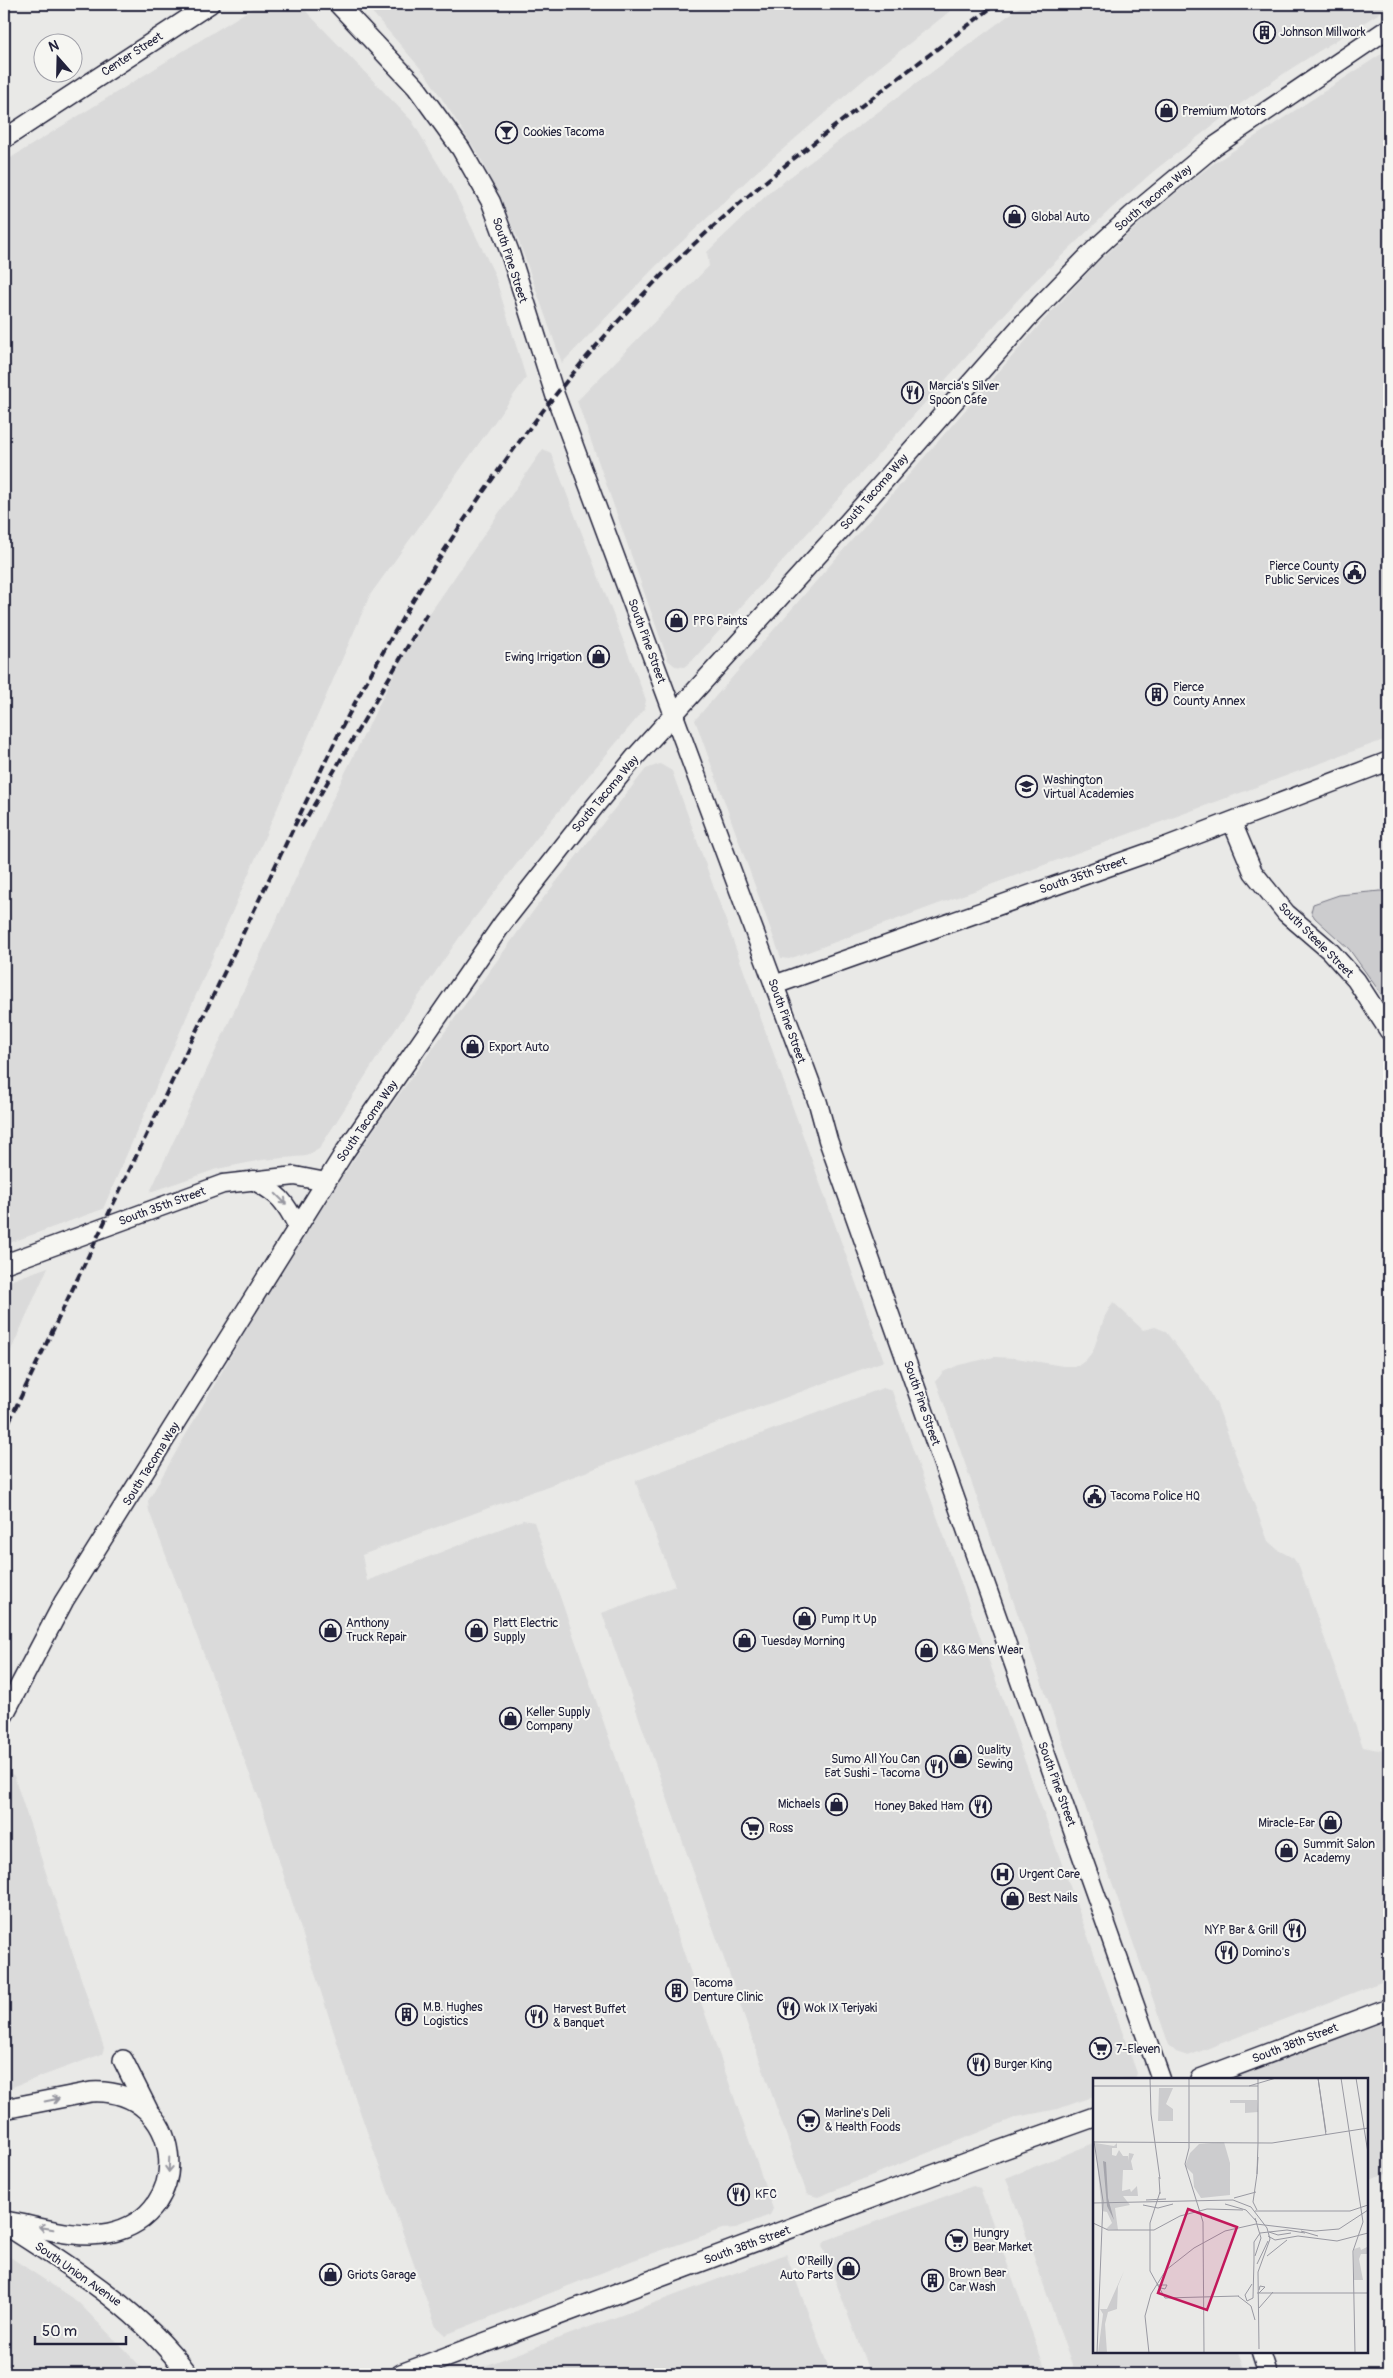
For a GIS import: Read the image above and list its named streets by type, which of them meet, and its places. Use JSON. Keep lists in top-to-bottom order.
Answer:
{
  "streets": {
    "main road": [
      "Center Street",
      "South Tacoma Way",
      "South Pine Street",
      "South 35th Street",
      "South Steele Street",
      "South 38th Street",
      "South Union Avenue"
    ]
  },
  "crossings": [
    ["South Tacoma Way", "South Pine Street"],
    ["South Tacoma Way", "South 35th Street"],
    ["South Pine Street", "South 35th Street"],
    ["South 35th Street", "South Steele Street"]
  ],
  "places": {
    "building": [
      "Johnson Millwork",
      "Pierce County Annex",
      "Tacoma Denture Clinic",
      "M.B. Hughes Logistics",
      "Brown Bear Car Wash"
    ],
    "shop": [
      "Premium Motors",
      "Global Auto",
      "PPG Paints",
      "Ewing Irrigation",
      "Export Auto",
      "Pump It Up",
      "Anthony Truck Repair",
      "Platt Electric Supply",
      "Tuesday Morning",
      "K&G Mens Wear",
      "Keller Supply Company",
      "Quality Sewing",
      "Michaels",
      "Miracle-Ear",
      "Summit Salon Academy",
      "Best Nails",
      "O'Reilly Auto Parts",
      "Griots Garage"
    ],
    "bar": ["Cookies Tacoma"],
    "restaurant": [
      "Marcia's Silver Spoon Cafe",
      "Sumo All You Can Eat Sushi - Tacoma",
      "Honey Baked Ham",
      "NYP Bar & Grill",
      "Domino's",
      "Wok IX Teriyaki",
      "Harvest Buffet & Banquet",
      "Burger King",
      "KFC"
    ],
    "public building": ["Pierce County Public Services", "Tacoma Police HQ"],
    "school or university": ["Washington Virtual Academies"],
    "supermarket": [
      "Ross",
      "7-Eleven",
      "Marline's Deli & Health Foods",
      "Hungry Bear Market"
    ],
    "hospital": ["Urgent Care"]
  },
  "scale_bar": "50 m",
  "north": "top"
}
